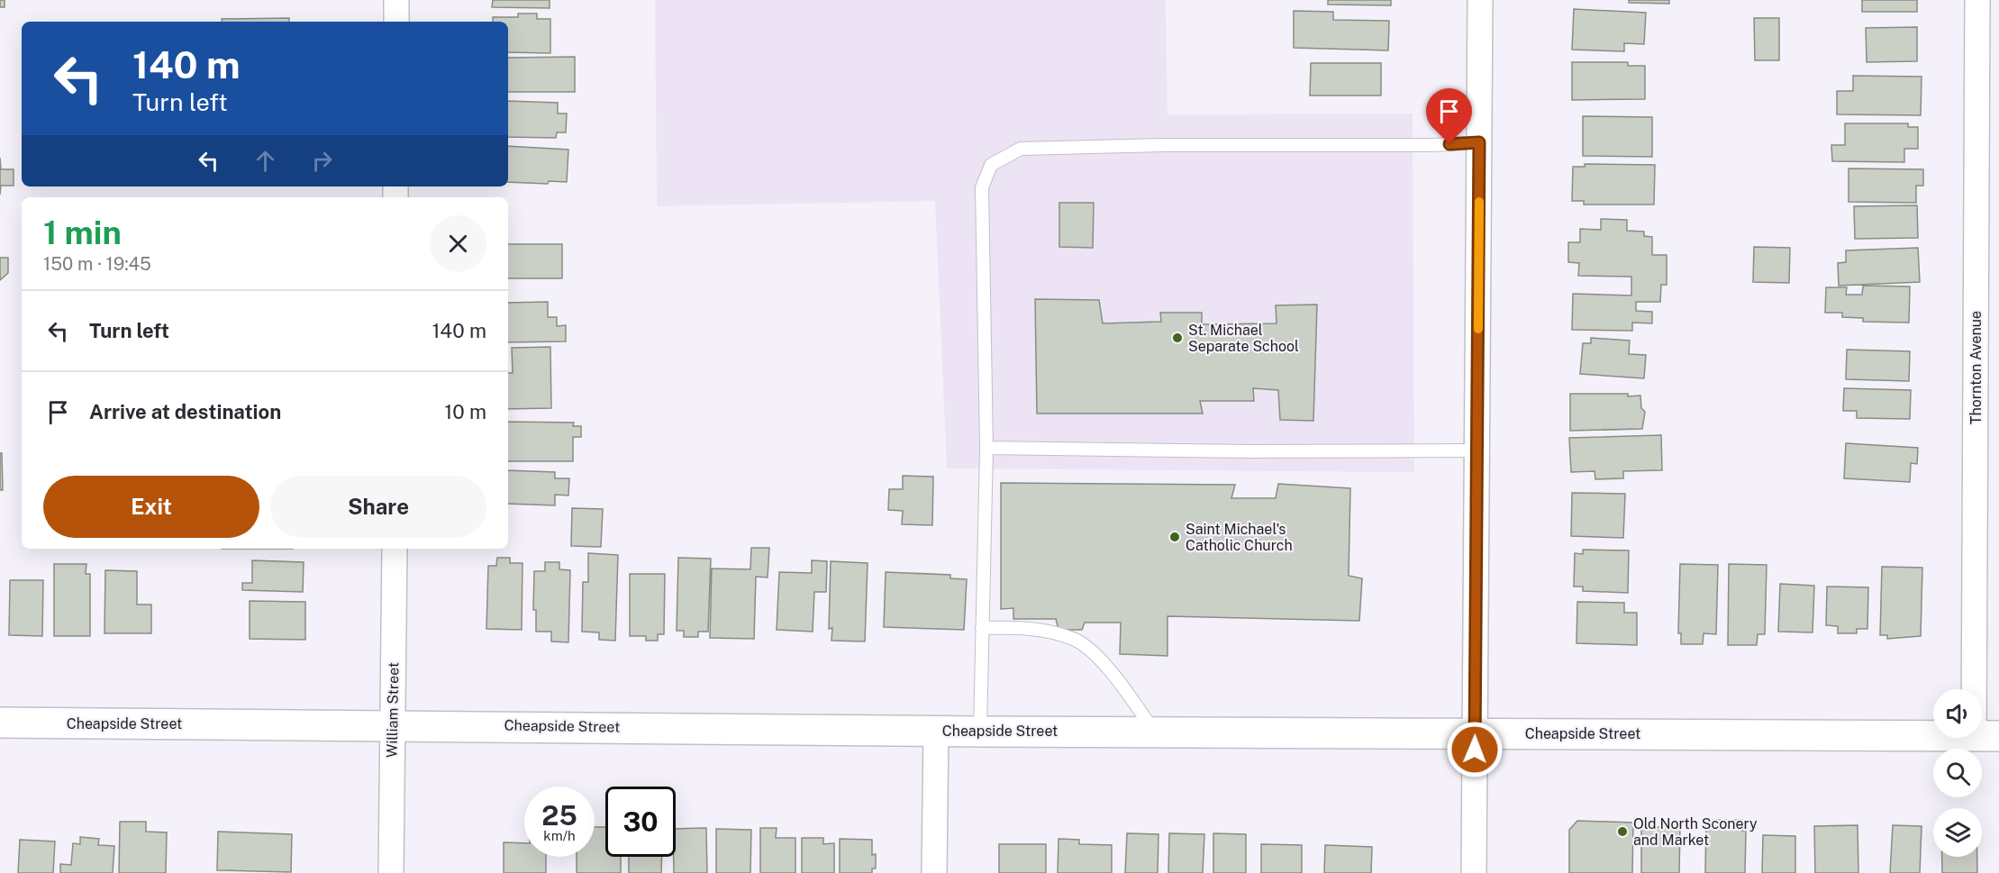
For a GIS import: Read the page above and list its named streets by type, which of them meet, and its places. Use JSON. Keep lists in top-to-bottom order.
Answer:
{
  "streets": {
    "street": ["Thornton Avenue", "William Street", "Cheapside Street"]
  },
  "crossings": [
    ["Thornton Avenue", "Cheapside Street"],
    ["William Street", "Cheapside Street"]
  ],
  "places": ["St. Michael Separate School", "Saint Michael's Catholic Church", "Old North Sconery and Market"],
  "page": {
    "turn": ["140 m", "Turn left"],
    "heading": ["1 min", "150 m · 19:45"],
    "list": [
      {
        "name": "Turn left",
        "value": "140 m"
      },
      {
        "name": "Arrive at destination",
        "value": "10 m"
      }
    ],
    "buttons": ["Exit", "Share"],
    "speed": "25 km/h",
    "limit": "30"
  }
}
